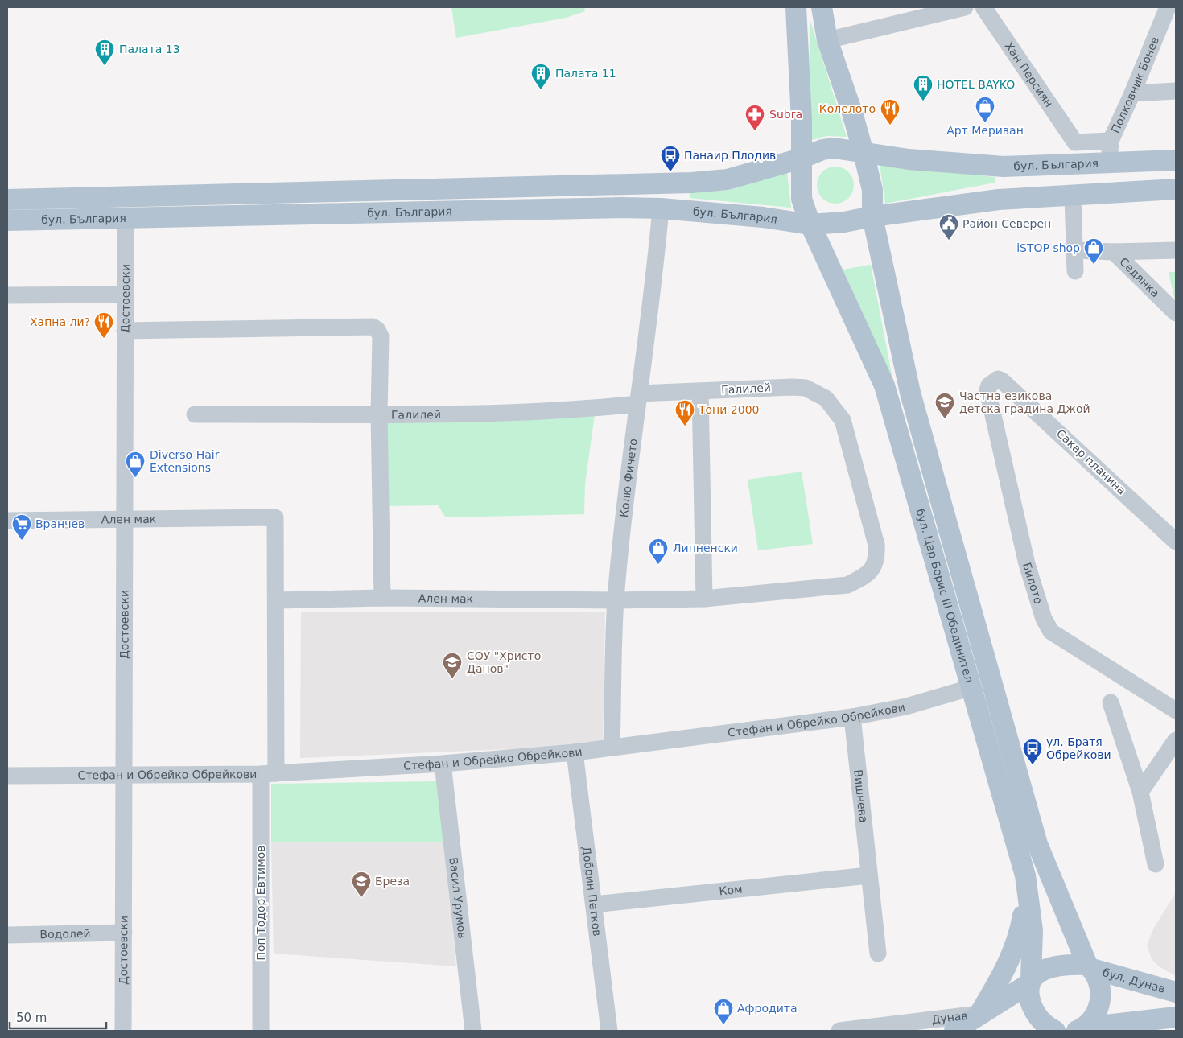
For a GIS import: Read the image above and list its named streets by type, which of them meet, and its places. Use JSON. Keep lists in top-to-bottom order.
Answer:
{
  "streets": {
    "main road": ["бул. България", "бул. Цар Борис III Обединител", "бул. Дунав"],
    "street": [
      "Хан Персиян",
      "Полковник Бонев",
      "Седянка",
      "Достоевски",
      "Галилей",
      "Сакар планина",
      "Колю Фичето",
      "Ален мак",
      "Билото",
      "Стефан и Обрейко Обрейкови",
      "Вишнева",
      "Ком",
      "Добрин Петков",
      "Васил Урумов",
      "Поп Тодор Евтимов",
      "Водолей",
      "Дунав"
    ]
  },
  "crossings": [
    ["Хан Персиян", "Полковник Бонев"],
    ["Полковник Бонев", "бул. България"],
    ["бул. България", "Достоевски"],
    ["бул. България", "Колю Фичето"],
    ["бул. България", "бул. Цар Борис III Обединител"],
    ["Достоевски", "Ален мак"],
    ["Достоевски", "Стефан и Обрейко Обрейкови"],
    ["Достоевски", "Водолей"],
    ["Галилей", "Колю Фичето"],
    ["Галилей", "Ален мак"],
    ["Сакар планина", "Билото"],
    ["Колю Фичето", "Ален мак"],
    ["Колю Фичето", "Стефан и Обрейко Обрейкови"],
    ["Ален мак", "Поп Тодор Евтимов"],
    ["бул. Цар Борис III Обединител", "Стефан и Обрейко Обрейкови"],
    ["бул. Цар Борис III Обединител", "бул. Дунав"],
    ["Стефан и Обрейко Обрейкови", "Вишнева"],
    ["Стефан и Обрейко Обрейкови", "Добрин Петков"],
    ["Стефан и Обрейко Обрейкови", "Васил Урумов"],
    ["Стефан и Обрейко Обрейкови", "Поп Тодор Евтимов"],
    ["Вишнева", "Ком"],
    ["Ком", "Добрин Петков"],
    ["бул. Дунав", "Дунав"]
  ],
  "places": {
    "building": ["Палата 13", "Палата 11", "HOTEL BAYKO"],
    "shop": [
      "Арт Мериван",
      "iSTOP shop",
      "Diverso Hair Extensions",
      "Липненски",
      "Афродита"
    ],
    "restaurant": ["Колелото", "Хапна ли?", "Тони 2000"],
    "pharmacy": ["Subra"],
    "bus stop": ["Панаир Плодив", "ул. Братя Обрейкови"],
    "public building": ["Район Северен"],
    "school or university": ["Частна езикова детска градина Джой", "СОУ \"Христо Данов\"", "Бреза"],
    "supermarket": ["Вранчев"]
  },
  "scale_bar": "50 m"
}
